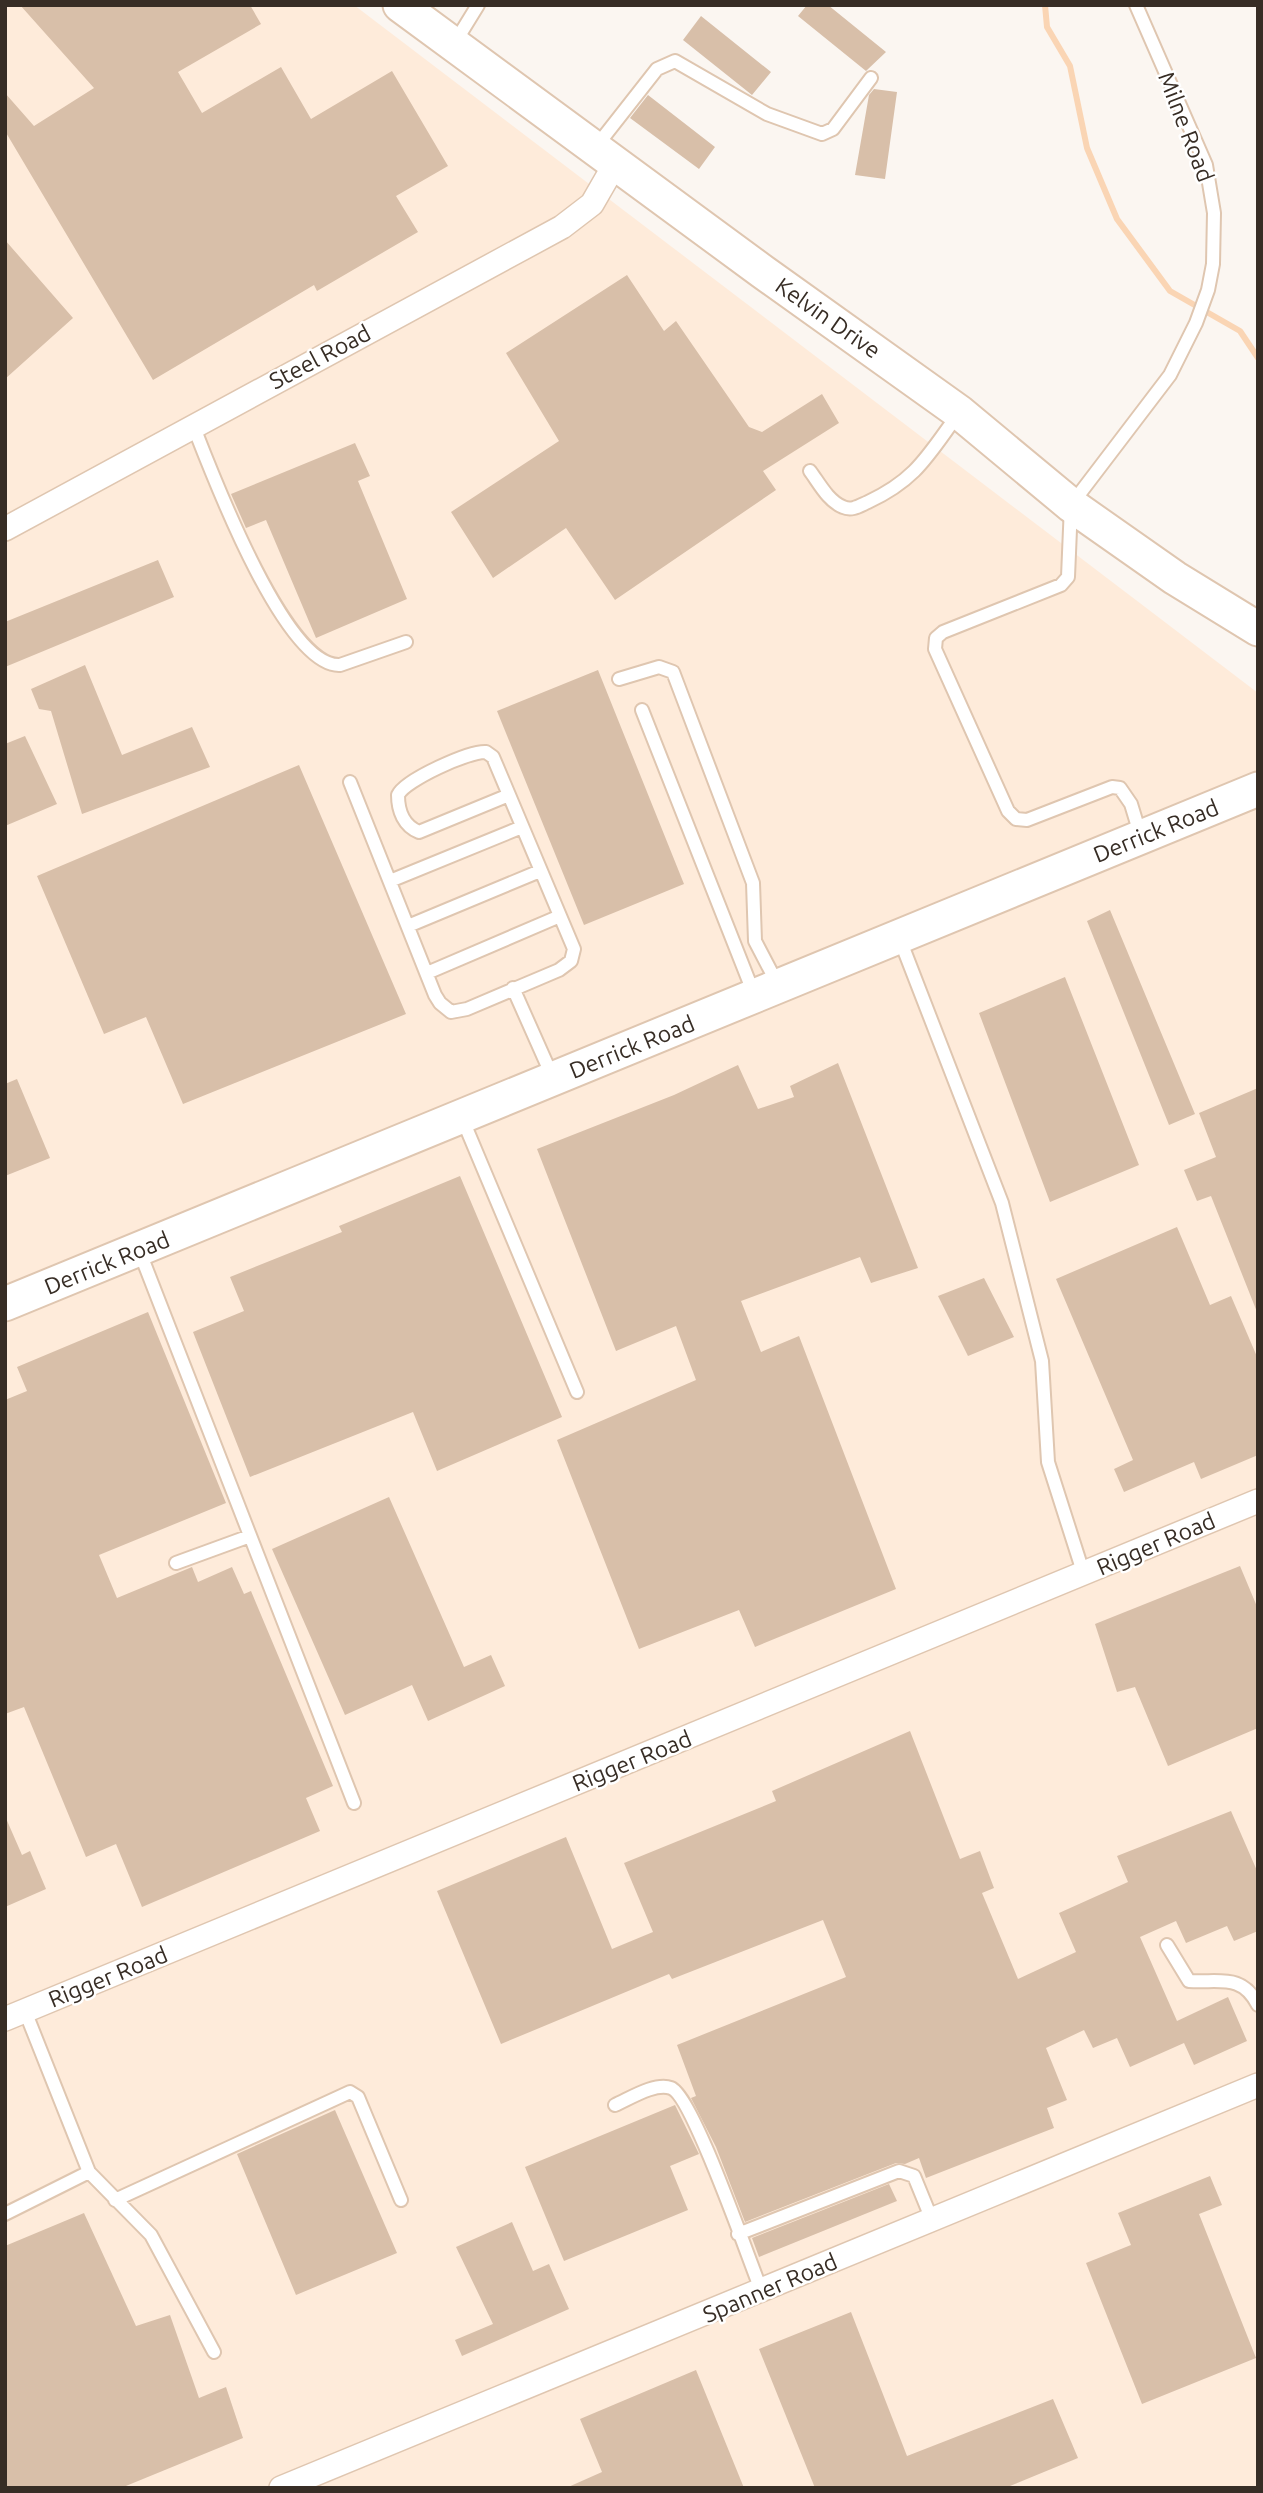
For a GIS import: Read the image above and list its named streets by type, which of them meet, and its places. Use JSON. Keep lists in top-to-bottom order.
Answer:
{
  "streets": {
    "street": [
      "Kelvin Drive",
      "Steel Road",
      "Derrick Road",
      "Rigger Road",
      "Spanner Road"
    ],
    "lane": ["Milne Road"]
  },
  "crossings": [
    ["Milne Road", "Kelvin Drive"],
    ["Kelvin Drive", "Steel Road"]
  ]
}
